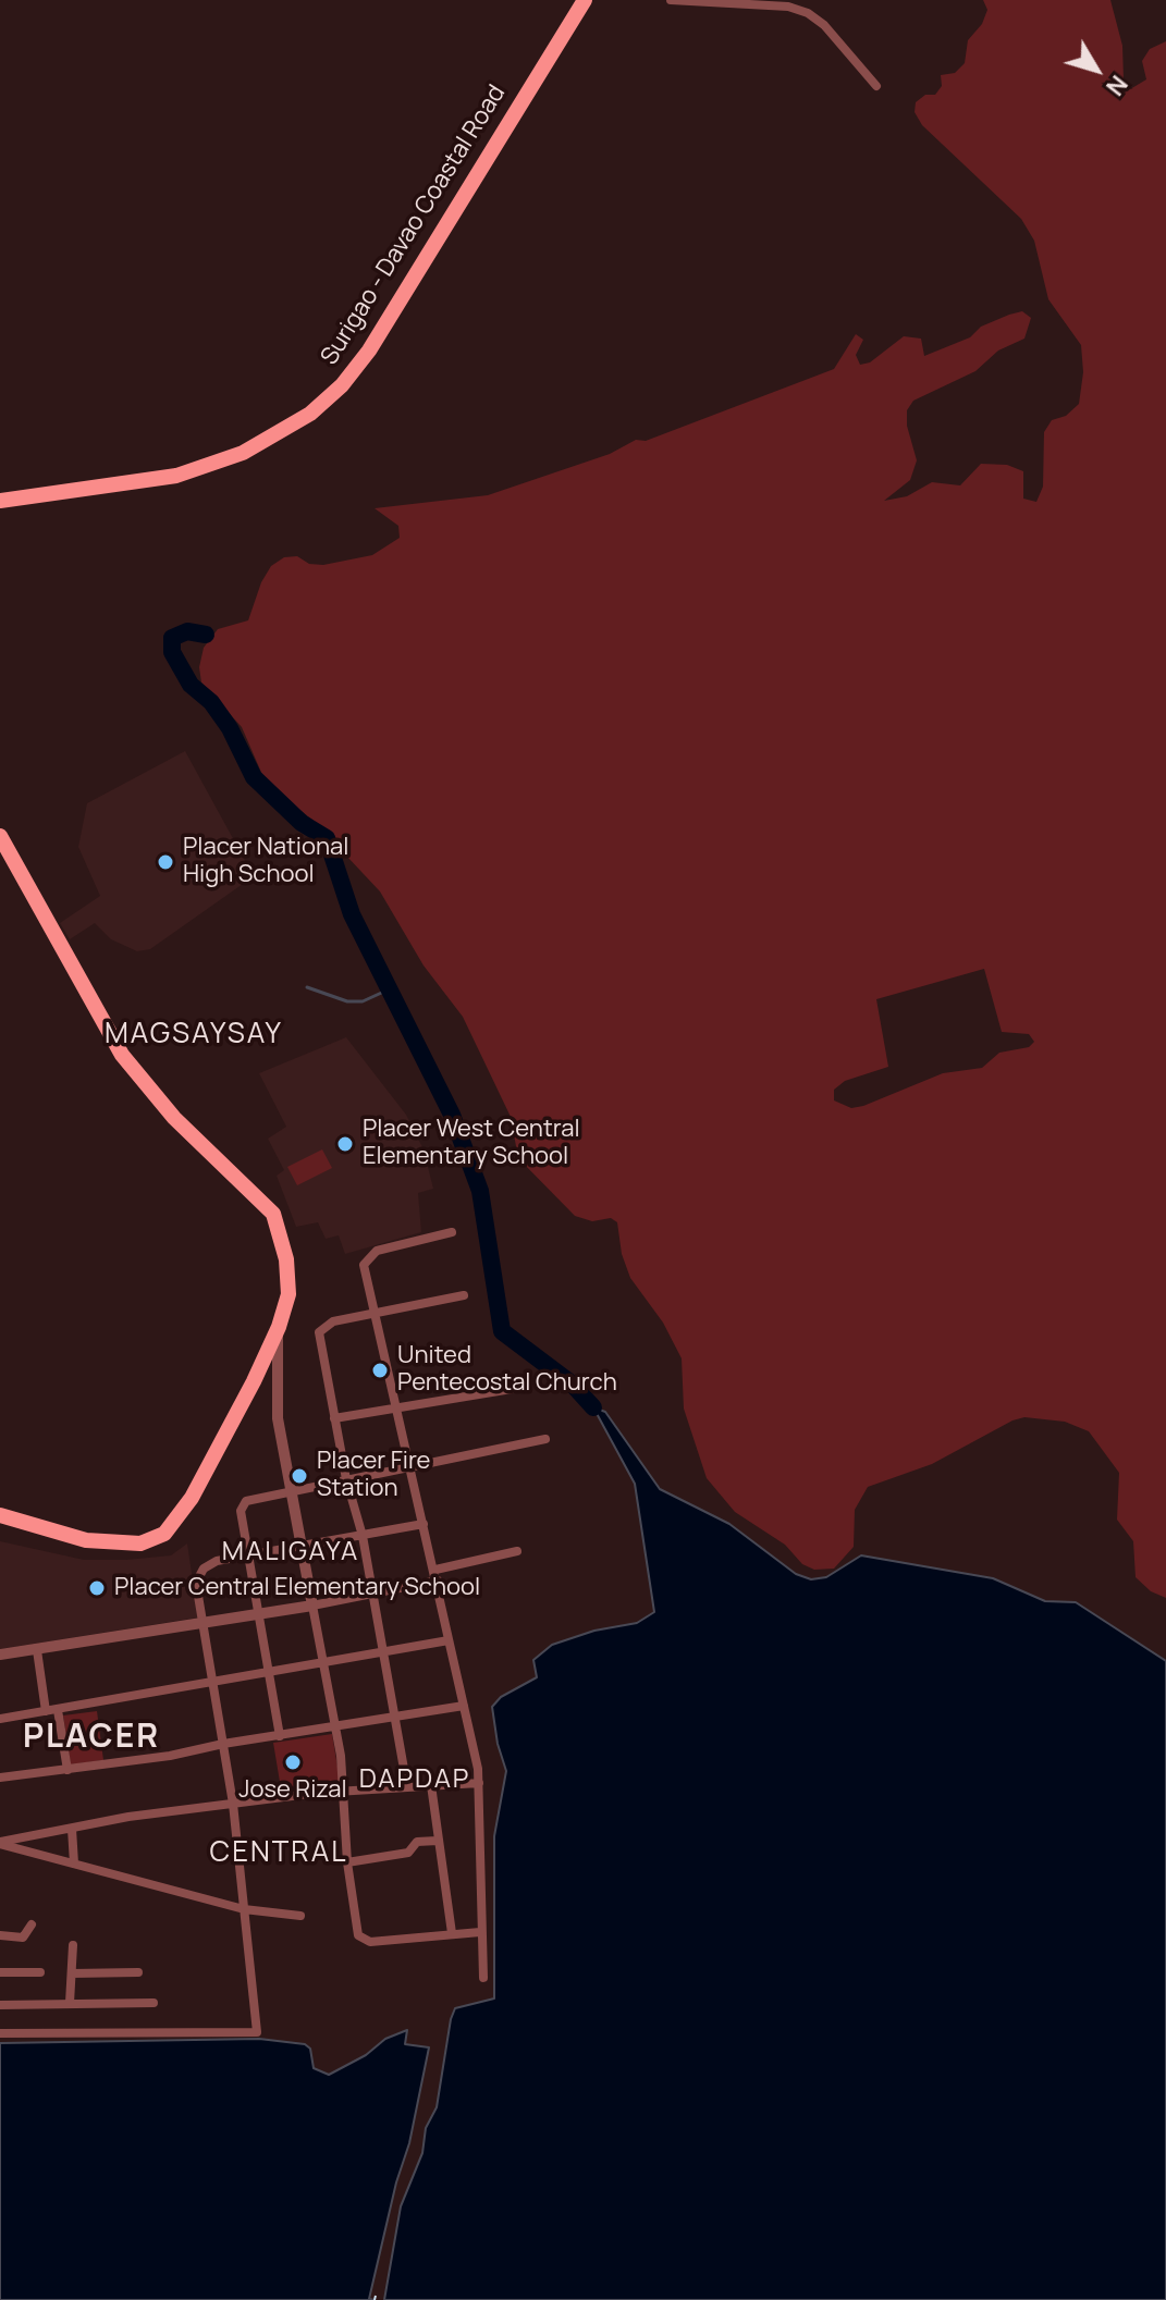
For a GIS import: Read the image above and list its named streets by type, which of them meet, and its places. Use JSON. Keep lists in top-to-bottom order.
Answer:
{
  "streets": {
    "highway": ["Surigao - Davao Coastal Road"]
  },
  "districts": [
    "MAGSAYSAY",
    "MALIGAYA",
    "PLACER",
    "DAPDAP",
    "CENTRAL"
  ],
  "places": [
    "Placer National High School",
    "Placer West Central Elementary School",
    "United Pentecostal Church",
    "Placer Fire Station",
    "Placer Central Elementary School",
    "Jose Rizal"
  ],
  "north": "bottom right"
}
